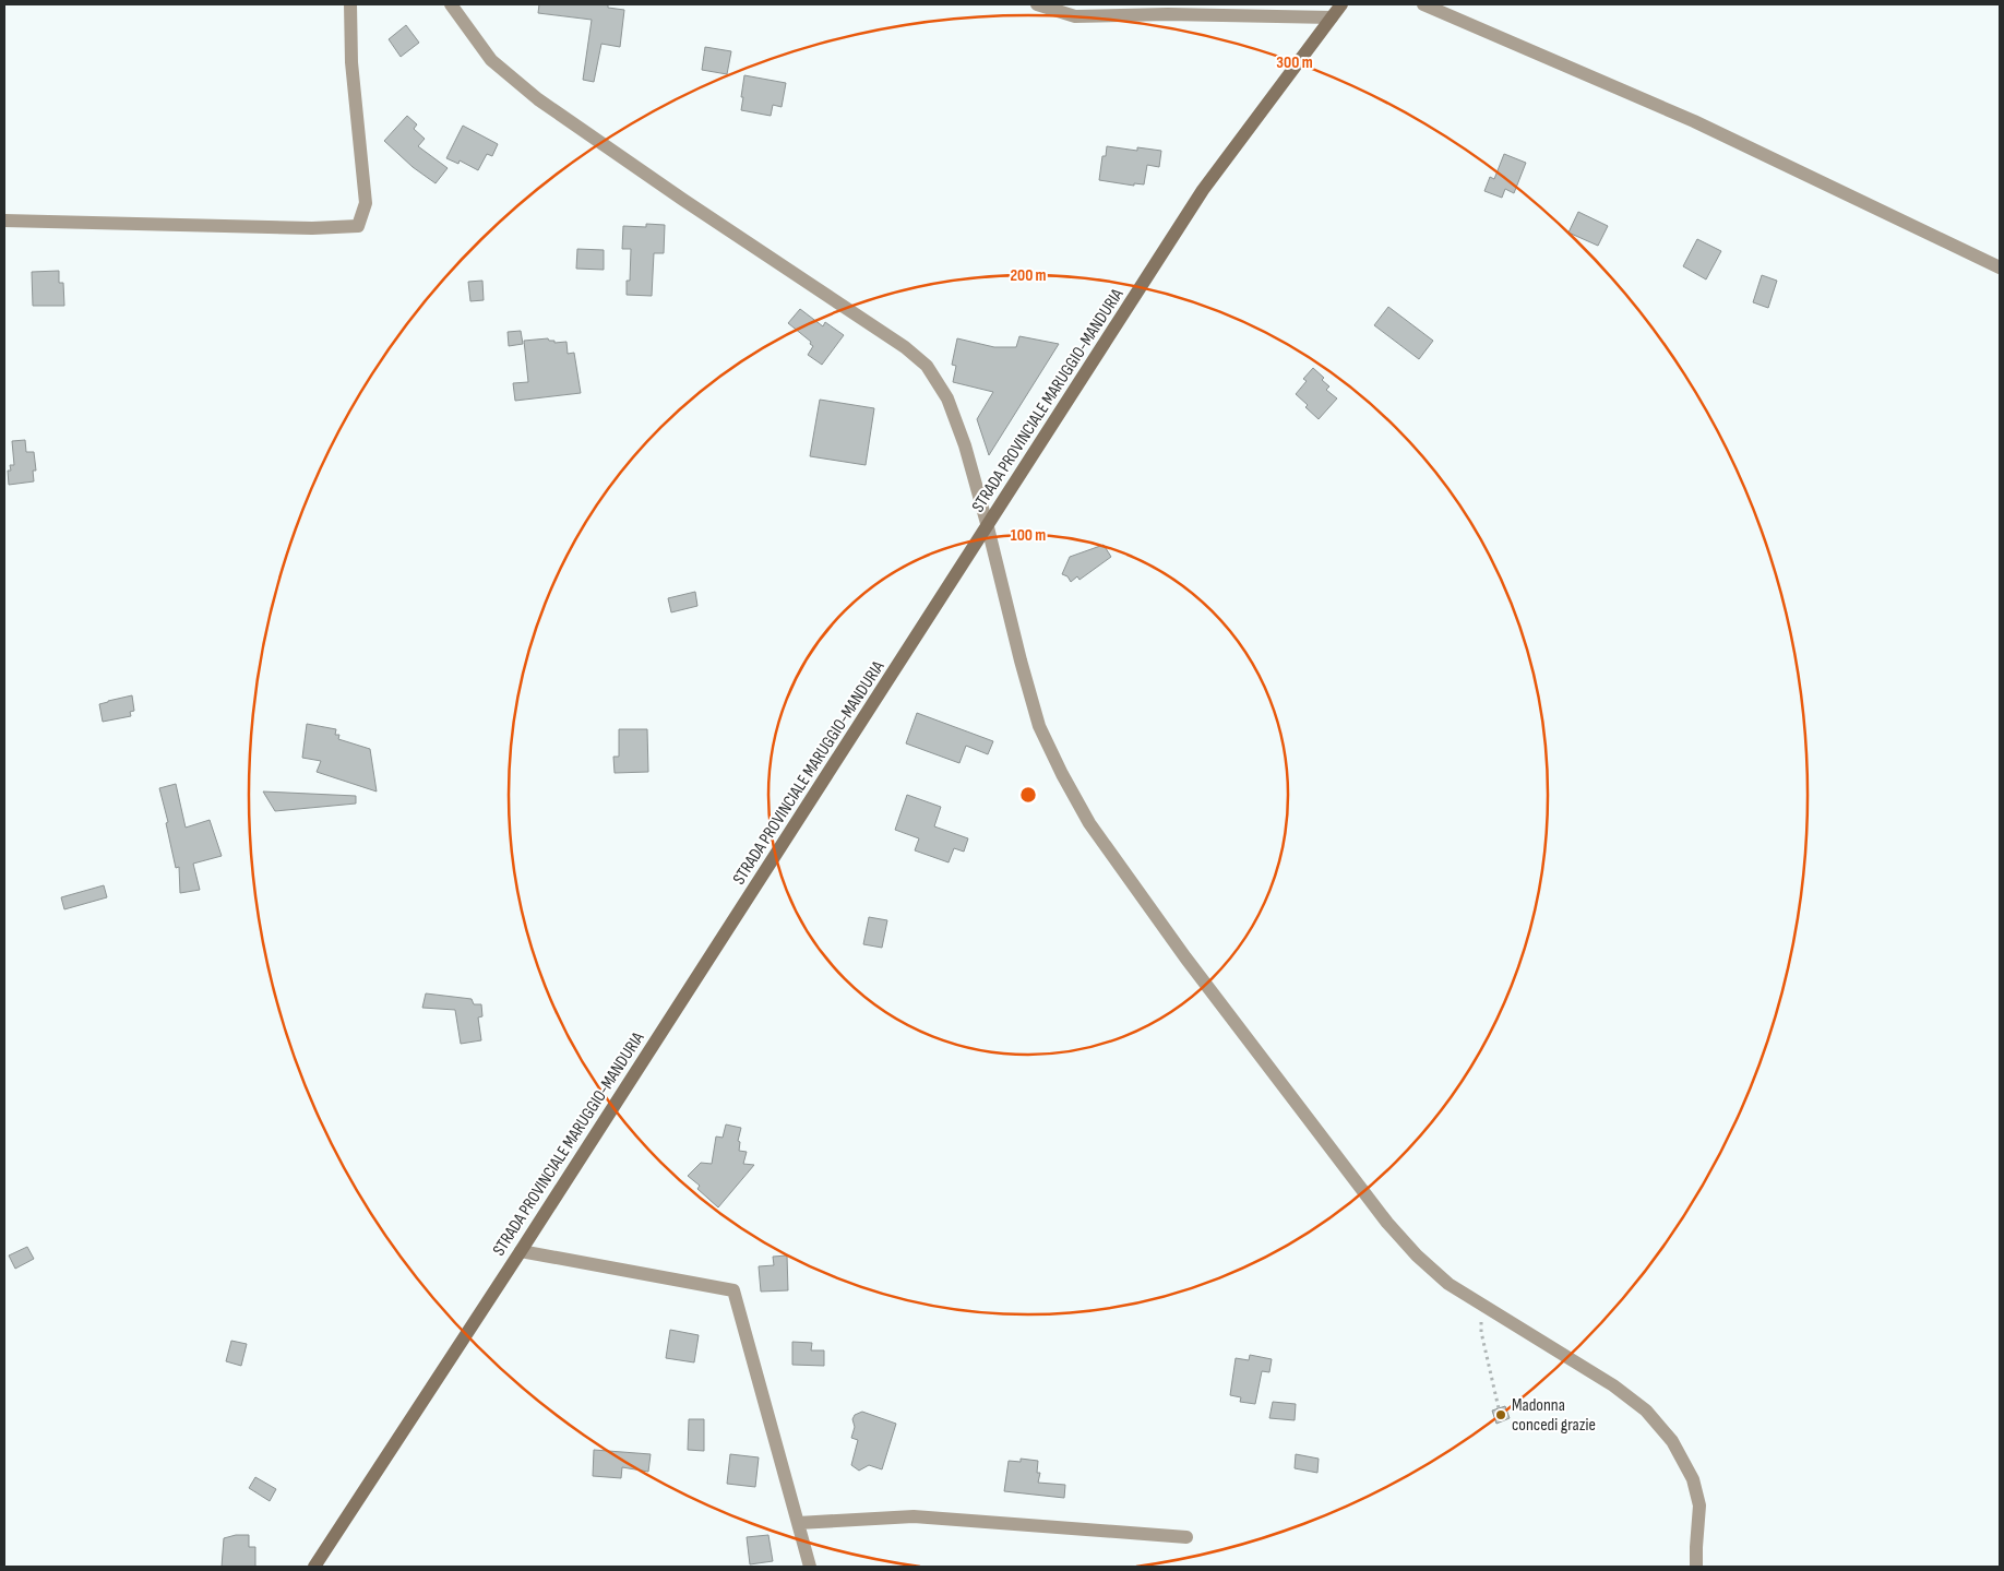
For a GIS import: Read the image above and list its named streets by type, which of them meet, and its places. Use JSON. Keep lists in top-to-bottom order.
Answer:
{
  "streets": {
    "main road": ["STRADA PROVINCIALE MARUGGIO-MANDURIA"]
  },
  "places": ["Madonna concedi grazie"],
  "rings": ["300 m", "200 m", "100 m"]
}
